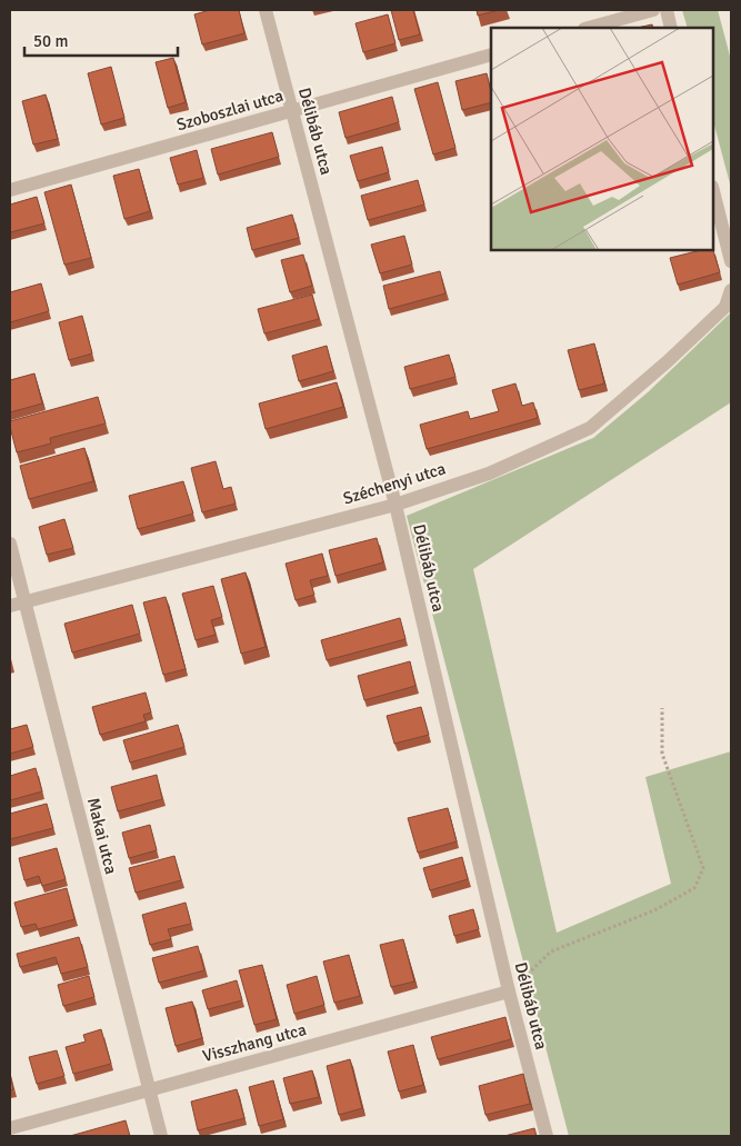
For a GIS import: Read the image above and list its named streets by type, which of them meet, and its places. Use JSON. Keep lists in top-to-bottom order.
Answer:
{
  "streets": {
    "street": [
      "Szoboszlai utca",
      "Délibáb utca",
      "Széchenyi utca",
      "Makai utca",
      "Visszhang utca"
    ]
  },
  "crossings": [
    ["Szoboszlai utca", "Délibáb utca"],
    ["Délibáb utca", "Széchenyi utca"],
    ["Délibáb utca", "Visszhang utca"],
    ["Széchenyi utca", "Makai utca"],
    ["Makai utca", "Visszhang utca"]
  ],
  "scale_bar": "50 m"
}
